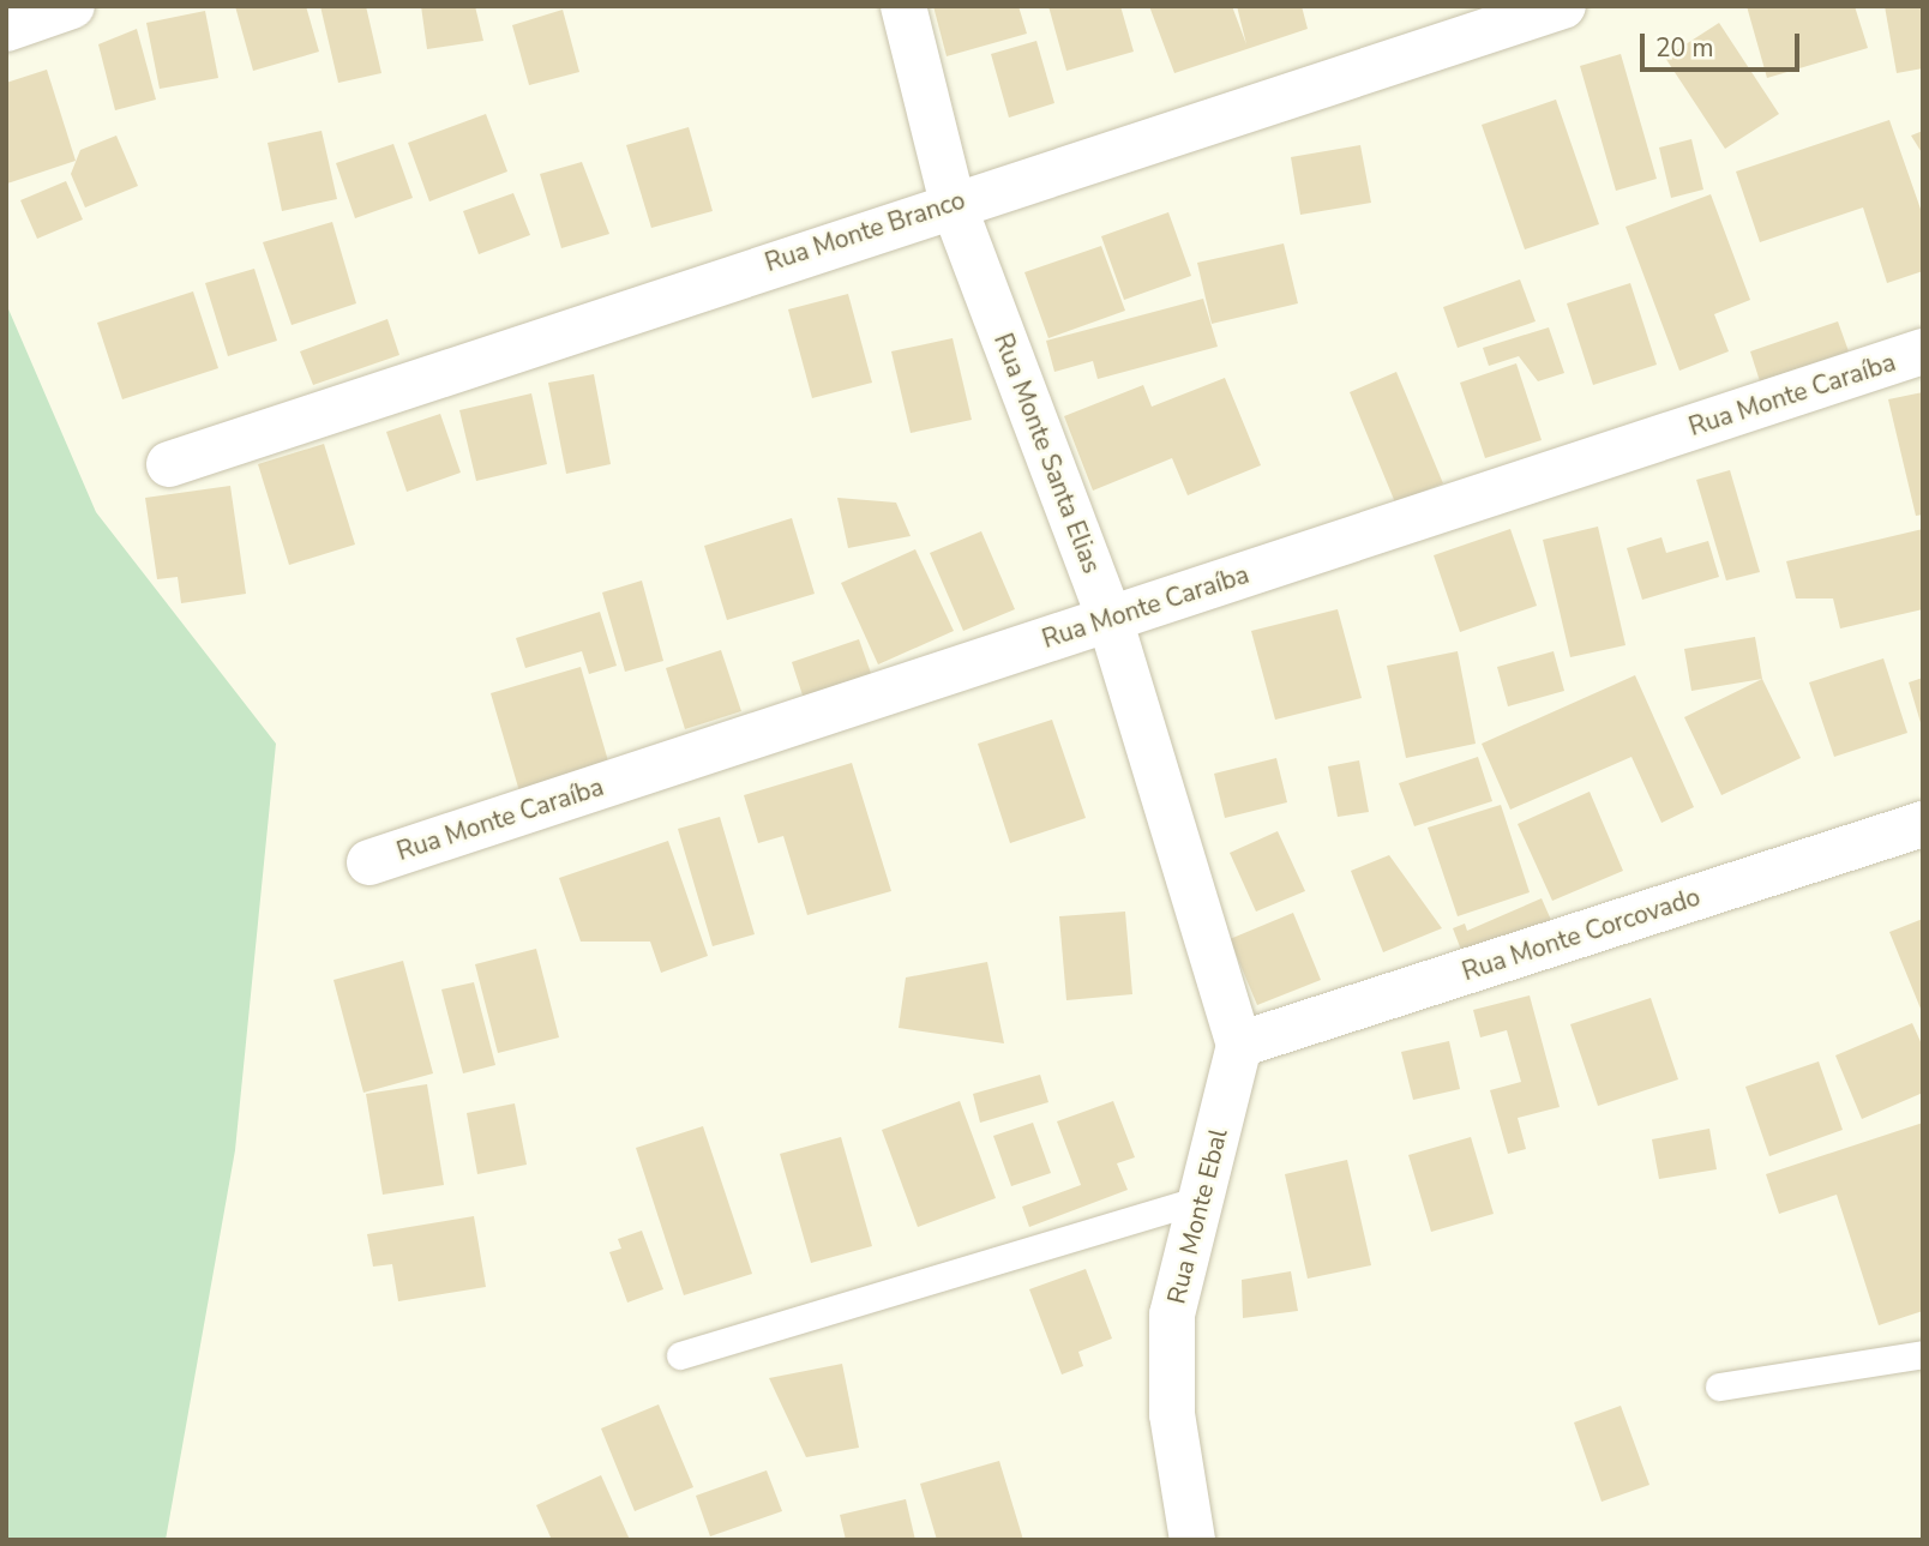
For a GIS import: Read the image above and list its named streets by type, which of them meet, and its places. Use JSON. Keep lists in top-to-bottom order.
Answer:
{
  "streets": {
    "street": [
      "Rua Monte Branco",
      "Rua Monte Caraíba",
      "Rua Monte Santa Elias",
      "Rua Monte Corcovado",
      "Rua Monte Ebal"
    ]
  },
  "crossings": [
    ["Rua Monte Branco", "Rua Monte Santa Elias"],
    ["Rua Monte Caraíba", "Rua Monte Santa Elias"],
    ["Rua Monte Santa Elias", "Rua Monte Corcovado"],
    ["Rua Monte Santa Elias", "Rua Monte Ebal"],
    ["Rua Monte Corcovado", "Rua Monte Ebal"]
  ],
  "scale_bar": "20 m"
}
